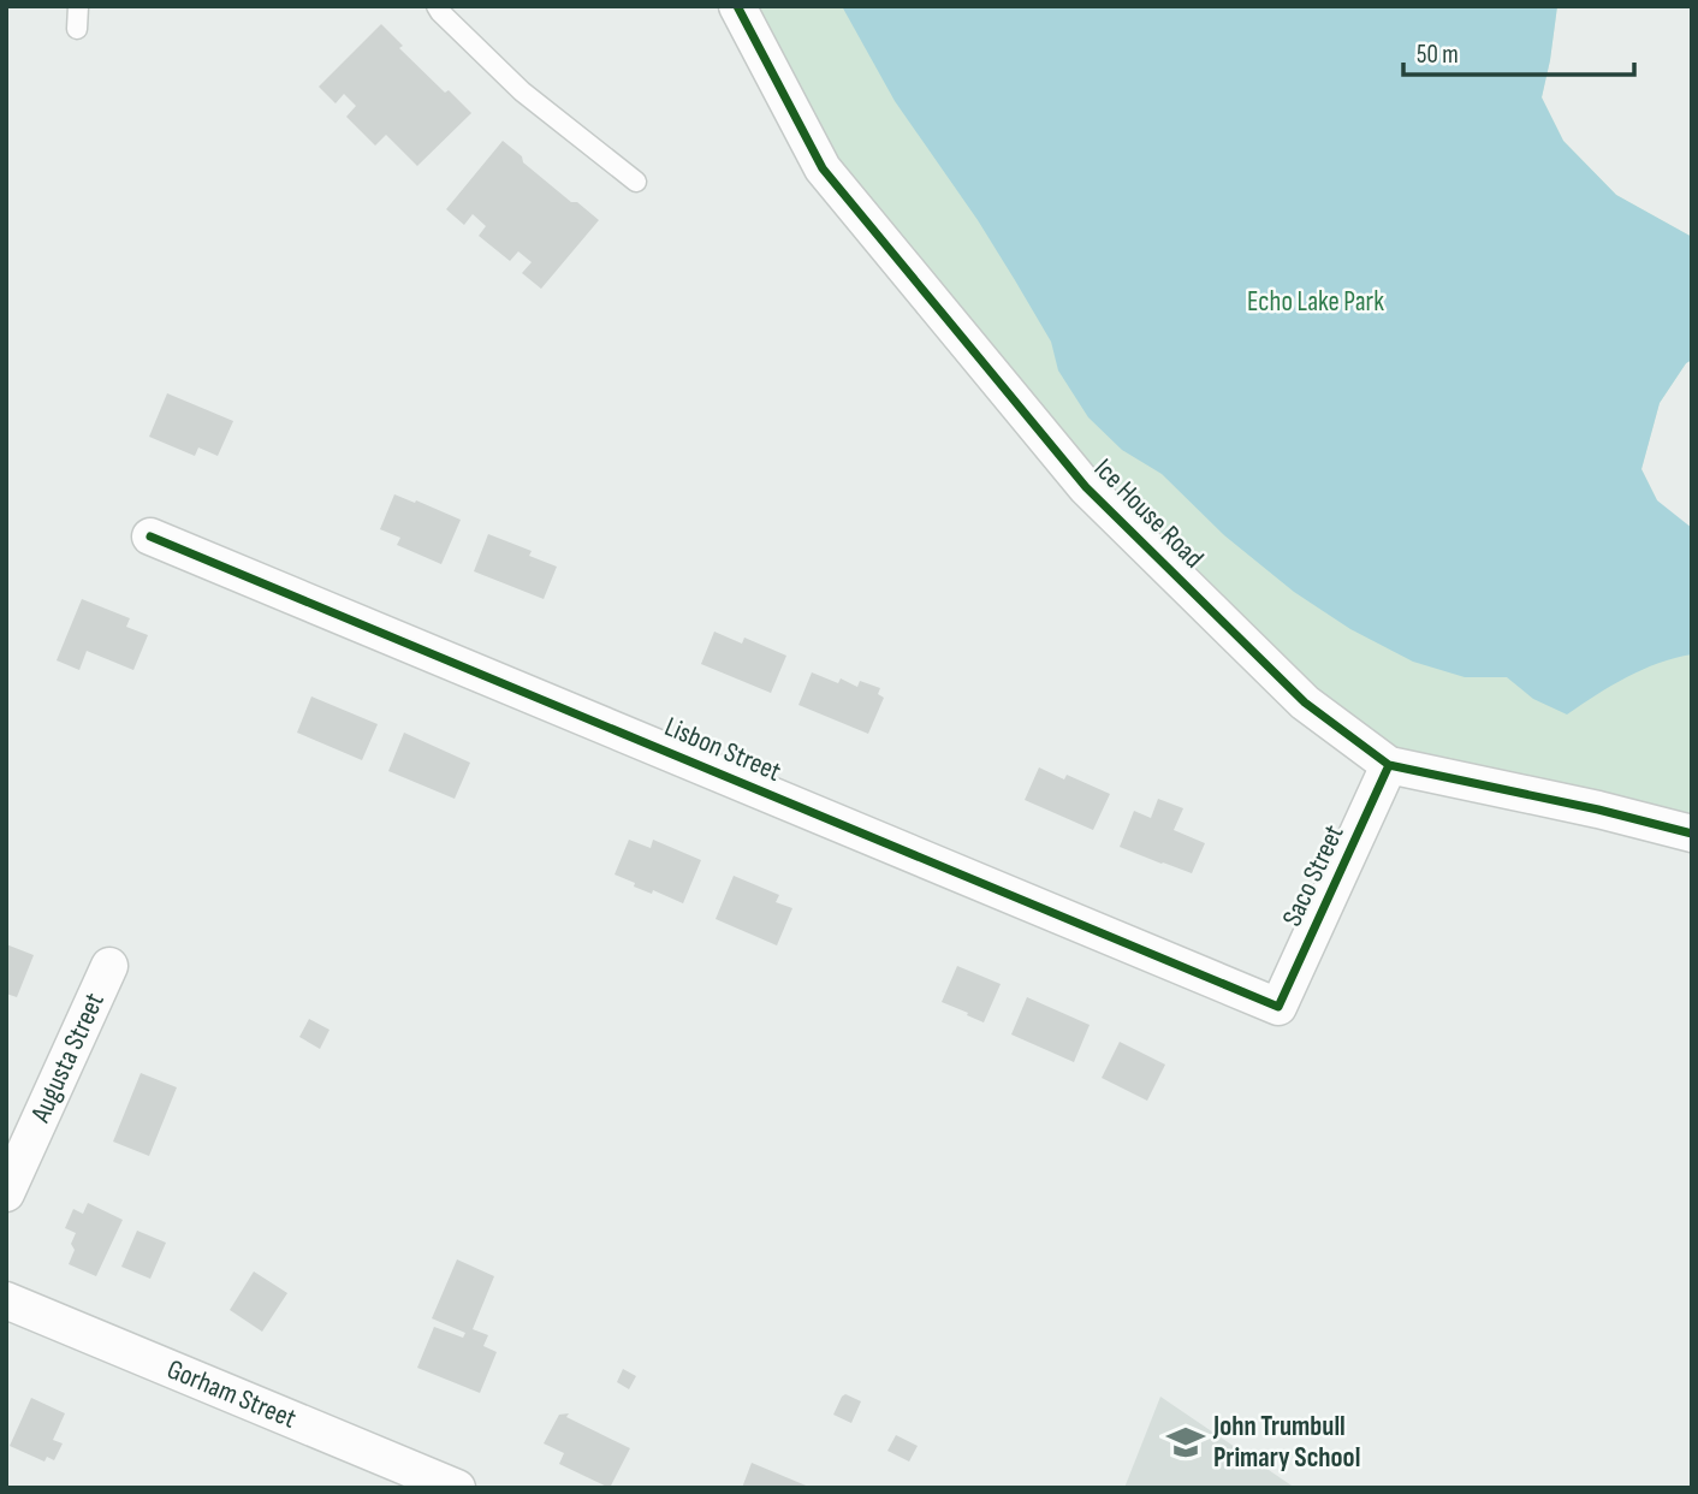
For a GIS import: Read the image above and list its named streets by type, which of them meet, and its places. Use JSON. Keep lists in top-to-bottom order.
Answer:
{
  "streets": {
    "street": [
      "Ice House Road",
      "Lisbon Street",
      "Saco Street",
      "Augusta Street",
      "Gorham Street"
    ]
  },
  "crossings": [
    ["Ice House Road", "Saco Street"],
    ["Lisbon Street", "Saco Street"]
  ],
  "parks": ["Echo Lake Park"],
  "places": {
    "school or university": ["John Trumbull Primary School"]
  },
  "scale_bar": "50 m"
}
